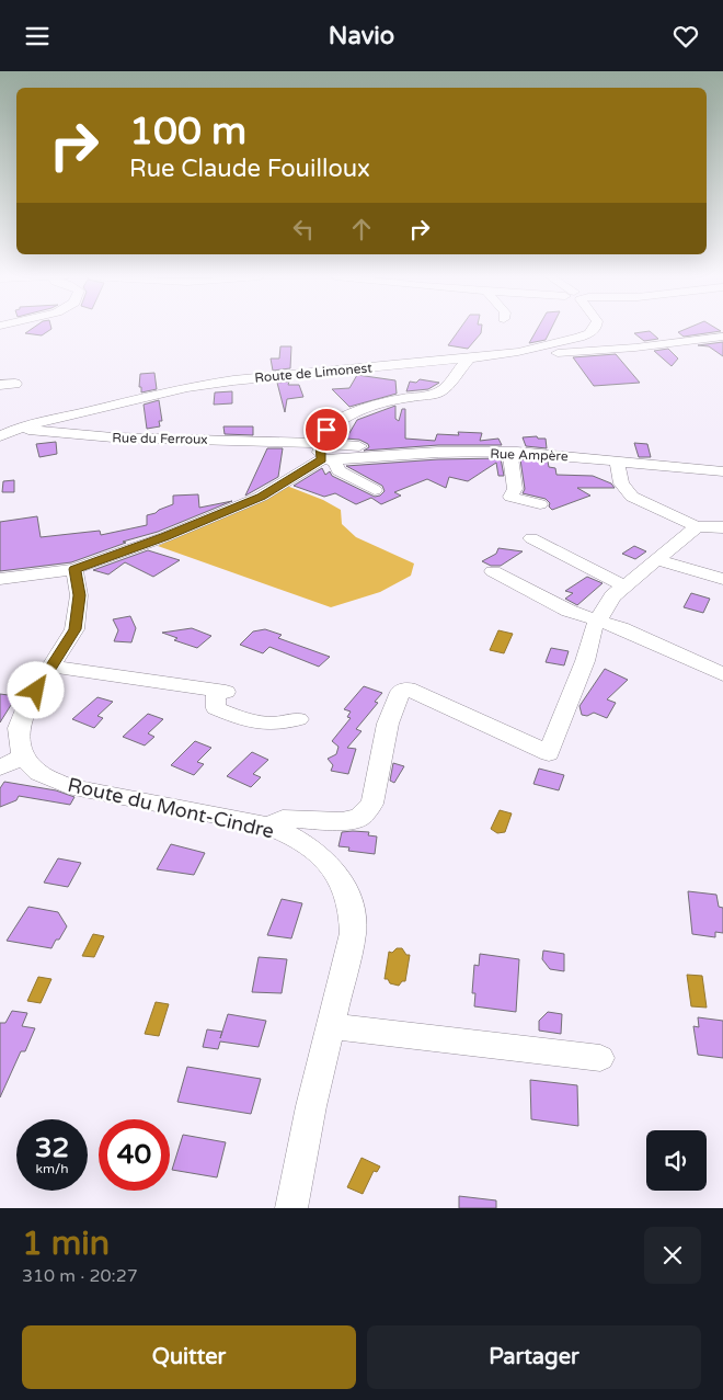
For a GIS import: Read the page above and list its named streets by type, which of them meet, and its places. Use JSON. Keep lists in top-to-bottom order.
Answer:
{
  "streets": {
    "street": [
      "Route de Limonest",
      "Rue du Ferroux",
      "Rue Ampère",
      "Route du Mont-Cindre"
    ]
  },
  "crossings": [
    ["Route de Limonest", "Rue du Ferroux"],
    ["Rue du Ferroux", "Rue Ampère"]
  ],
  "page": {
    "header": "Navio",
    "turn": ["100 m", "Rue Claude Fouilloux"],
    "speed": "32 km/h",
    "limit": "40",
    "heading": ["1 min", "310 m · 20:27"],
    "buttons": ["Quitter", "Partager"]
  }
}
